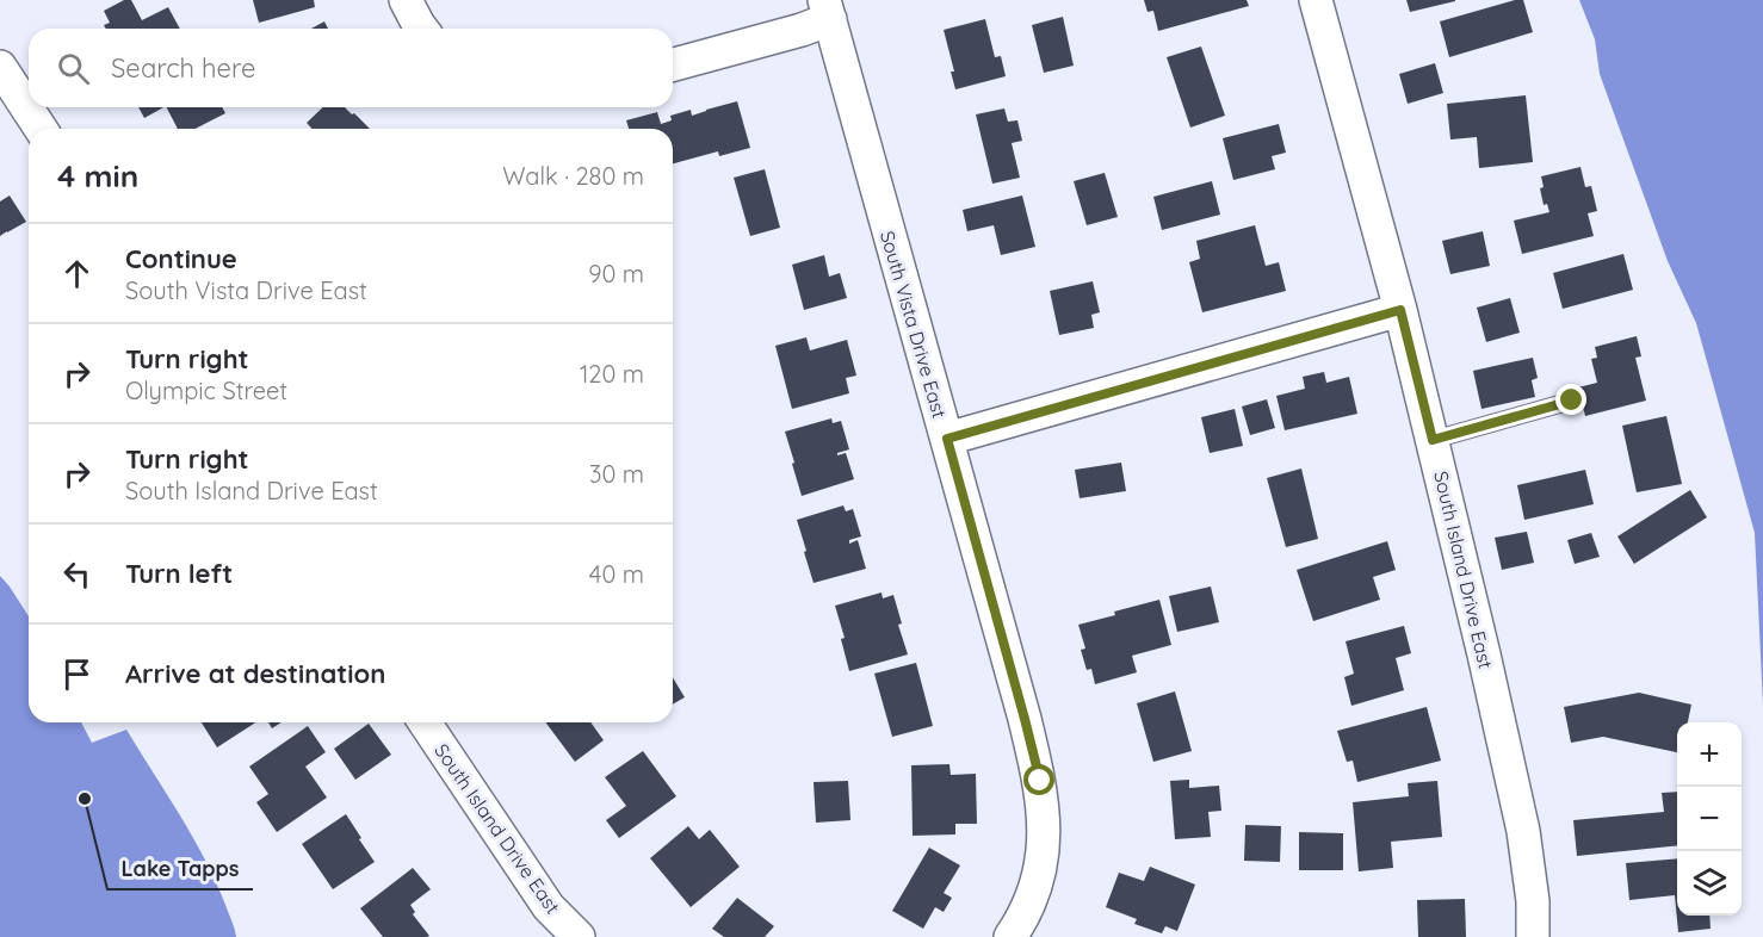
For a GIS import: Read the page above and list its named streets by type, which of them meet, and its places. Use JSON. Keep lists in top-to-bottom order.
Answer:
{
  "streets": {
    "street": ["South Vista Drive East", "South Island Drive East"]
  },
  "places": ["Lake Tapps"],
  "page": {
    "search": "Search here",
    "heading": ["4 min", "Walk · 280 m"],
    "list": [
      ["Continue", "South Vista Drive East", "90 m"],
      ["Turn right", "Olympic Street", "120 m"],
      ["Turn right", "South Island Drive East", "30 m"],
      ["Turn left", "40 m"],
      "Arrive at destination"
    ],
    "map_buttons": ["+", "−"]
  }
}
